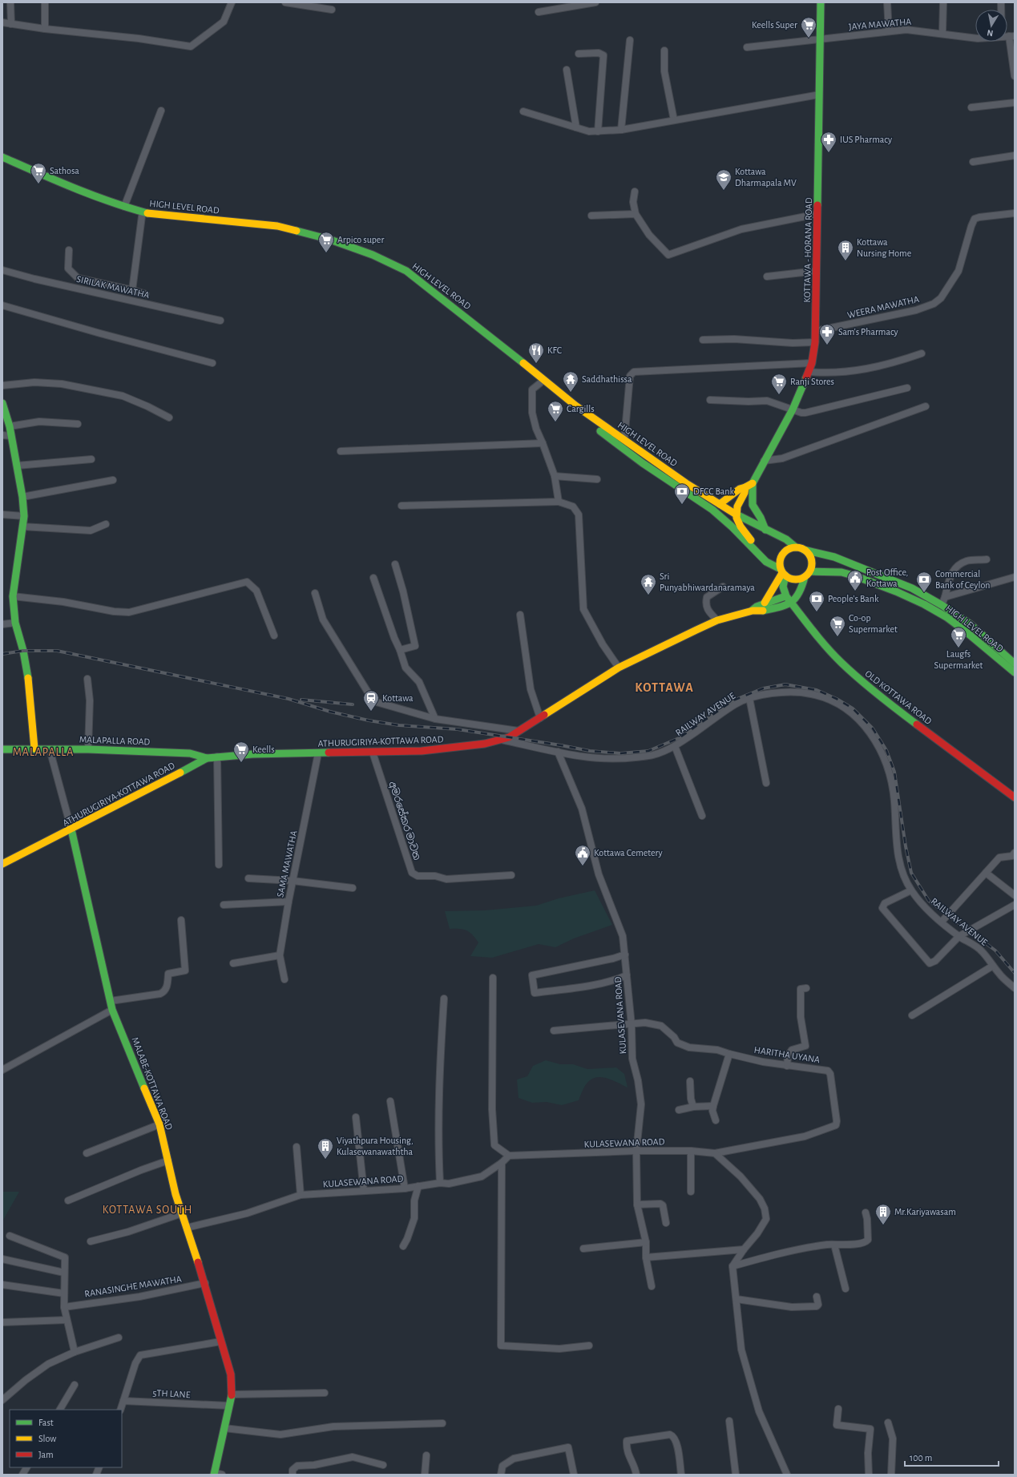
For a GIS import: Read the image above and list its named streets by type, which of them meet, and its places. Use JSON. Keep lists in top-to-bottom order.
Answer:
{
  "streets": {
    "main road": [
      "HIGH LEVEL ROAD",
      "KOTTAWA - HORANA ROAD",
      "OLD KOTTAWA ROAD",
      "MALAPALLA ROAD",
      "ATHURUGIRIYA-KOTTAWA ROAD",
      "MALABE-KOTTAWA ROAD"
    ],
    "street": [
      "JAYA MAWATHA",
      "SIRILAK MAWATHA",
      "WEERA MAWATHA",
      "RAILWAY AVENUE",
      "අමරසේකර මාවත",
      "SAMA MAWATHA",
      "KULASEVANA ROAD",
      "HARITHA UYANA",
      "KULASEWANA ROAD",
      "RANASINGHE MAWATHA",
      "5TH LANE"
    ]
  },
  "crossings": [
    ["JAYA MAWATHA", "KOTTAWA - HORANA ROAD"],
    ["HIGH LEVEL ROAD", "KOTTAWA - HORANA ROAD"],
    ["KOTTAWA - HORANA ROAD", "WEERA MAWATHA"],
    ["OLD KOTTAWA ROAD", "ATHURUGIRIYA-KOTTAWA ROAD"],
    ["RAILWAY AVENUE", "ATHURUGIRIYA-KOTTAWA ROAD"],
    ["RAILWAY AVENUE", "KULASEVANA ROAD"],
    ["MALAPALLA ROAD", "ATHURUGIRIYA-KOTTAWA ROAD"],
    ["ATHURUGIRIYA-KOTTAWA ROAD", "අමරසේකර මාවත"],
    ["ATHURUGIRIYA-KOTTAWA ROAD", "SAMA MAWATHA"],
    ["ATHURUGIRIYA-KOTTAWA ROAD", "MALABE-KOTTAWA ROAD"],
    ["KULASEVANA ROAD", "HARITHA UYANA"],
    ["KULASEVANA ROAD", "KULASEWANA ROAD"],
    ["HARITHA UYANA", "KULASEWANA ROAD"],
    ["MALABE-KOTTAWA ROAD", "KULASEWANA ROAD"],
    ["MALABE-KOTTAWA ROAD", "RANASINGHE MAWATHA"],
    ["MALABE-KOTTAWA ROAD", "5TH LANE"]
  ],
  "districts": ["KOTTAWA", "MALAPALLA", "KOTTAWA SOUTH"],
  "places": {
    "supermarket": [
      "Keells Super",
      "Sathosa",
      "Arpico super",
      "Ranji Stores",
      "Cargills",
      "Co-op Supermarket",
      "Laugfs Supermarket",
      "Keells"
    ],
    "pharmacy": ["IUS Pharmacy", "Sam's Pharmacy"],
    "school or university": ["Kottawa Dharmapala MV"],
    "building": ["Kottawa Nursing Home", "Viyathpura Housing, Kulasewanawaththa", "Mr.Kariyawasam"],
    "restaurant": ["KFC"],
    "temple": ["Saddhathissa", "Sri Punyabhiwardanaramaya"],
    "bank": ["DFCC Bank", "Commercial Bank of Ceylon", "People's Bank"],
    "public building": ["Post Office, Kottawa", "Kottawa Cemetery"],
    "station": ["Kottawa"]
  },
  "legend": ["Fast", "Slow", "Jam"],
  "scale_bar": "100 m",
  "north": "bottom"
}
